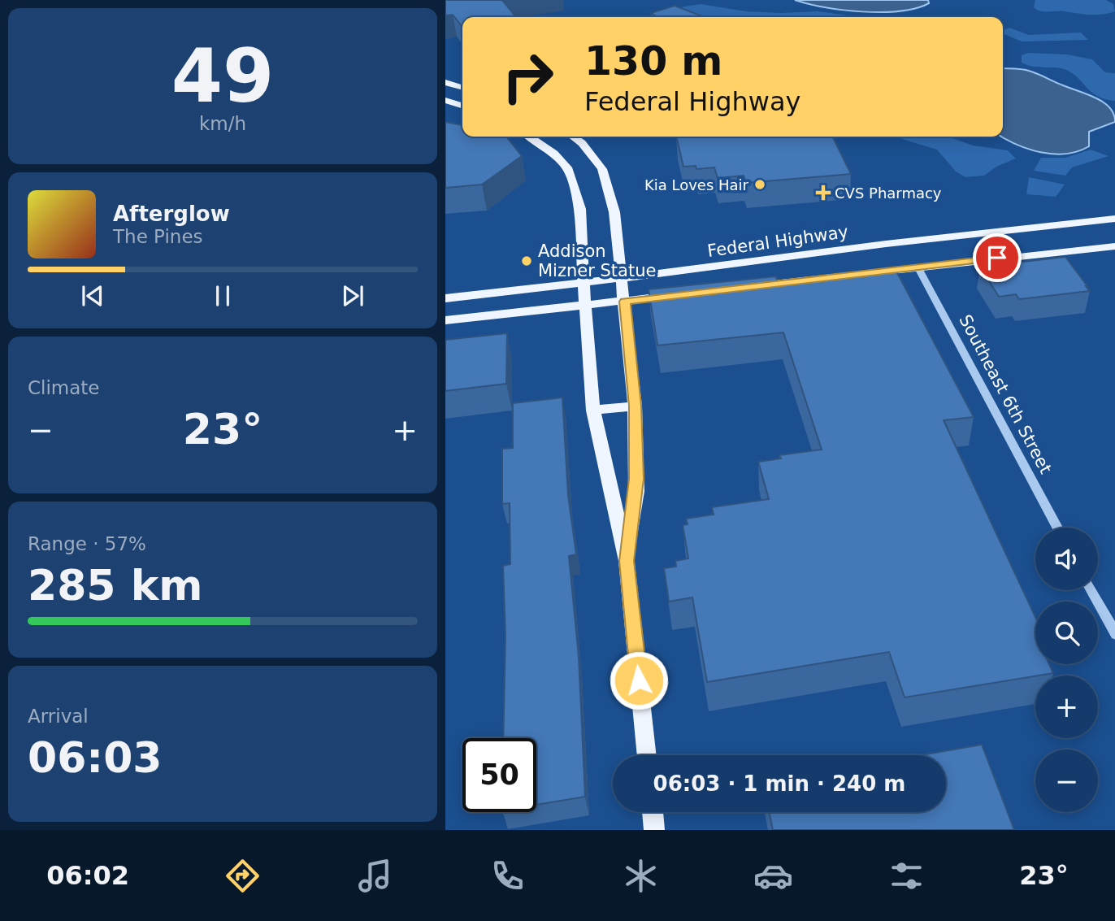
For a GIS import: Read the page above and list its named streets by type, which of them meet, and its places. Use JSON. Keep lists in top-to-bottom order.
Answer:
{
  "streets": {
    "main road": ["Federal Highway"],
    "street": ["Southeast 6th Street"]
  },
  "places": {
    "other": ["Kia Loves Hair", "Addison Mizner Statue"],
    "health": ["CVS Pharmacy"]
  },
  "page": {
    "tile": [
      ["49", "km/h"],
      "Climate",
      ["Range · 57%", "285 km"],
      ["Arrival", "06:03"]
    ],
    "turn": ["130 m", "Federal Highway"],
    "song": ["Afterglow", "The Pines"],
    "heat": ["−", "23°", "+"],
    "map_buttons": ["+", "−"],
    "limit": "50",
    "trip": "06:03 · 1 min · 240 m",
    "tabs": ["06:02", "23°"]
  }
}
